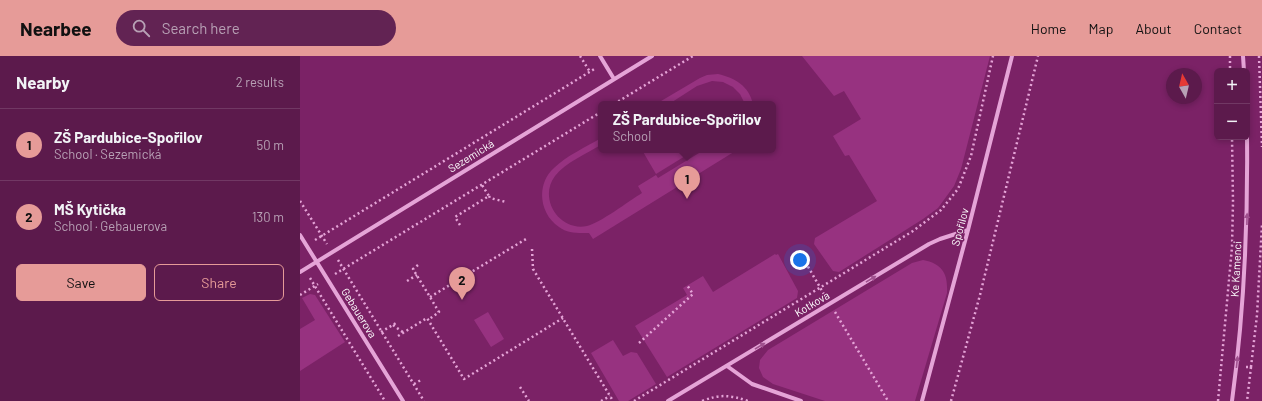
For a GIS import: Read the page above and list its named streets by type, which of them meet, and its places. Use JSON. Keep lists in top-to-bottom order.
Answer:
{
  "streets": {
    "street": [
      "Sezemická",
      "Spořilov",
      "Ke Kamenci",
      "Kotkova",
      "Gebauerova"
    ]
  },
  "crossings": [
    ["Sezemická", "Gebauerova"],
    ["Spořilov", "Kotkova"]
  ],
  "one_way": ["Ke Kamenci", "Kotkova"],
  "north": "top",
  "page": {
    "header": "Nearbee",
    "search": "Search here",
    "nav": [
      "Home",
      "Map",
      "About",
      "Contact"
    ],
    "heading": ["Nearby", "2 results"],
    "map_buttons": ["+", "−"],
    "popup": ["ZŠ Pardubice-Spořilov", "School"],
    "list": [
      {
        "mark": "1",
        "name": "ZŠ Pardubice-Spořilov",
        "note": "School · Sezemická",
        "value": "50 m"
      },
      {
        "mark": "2",
        "name": "MŠ Kytička",
        "note": "School · Gebauerova",
        "value": "130 m"
      }
    ],
    "pins": ["1", "2"],
    "buttons": ["Save", "Share"]
  }
}
